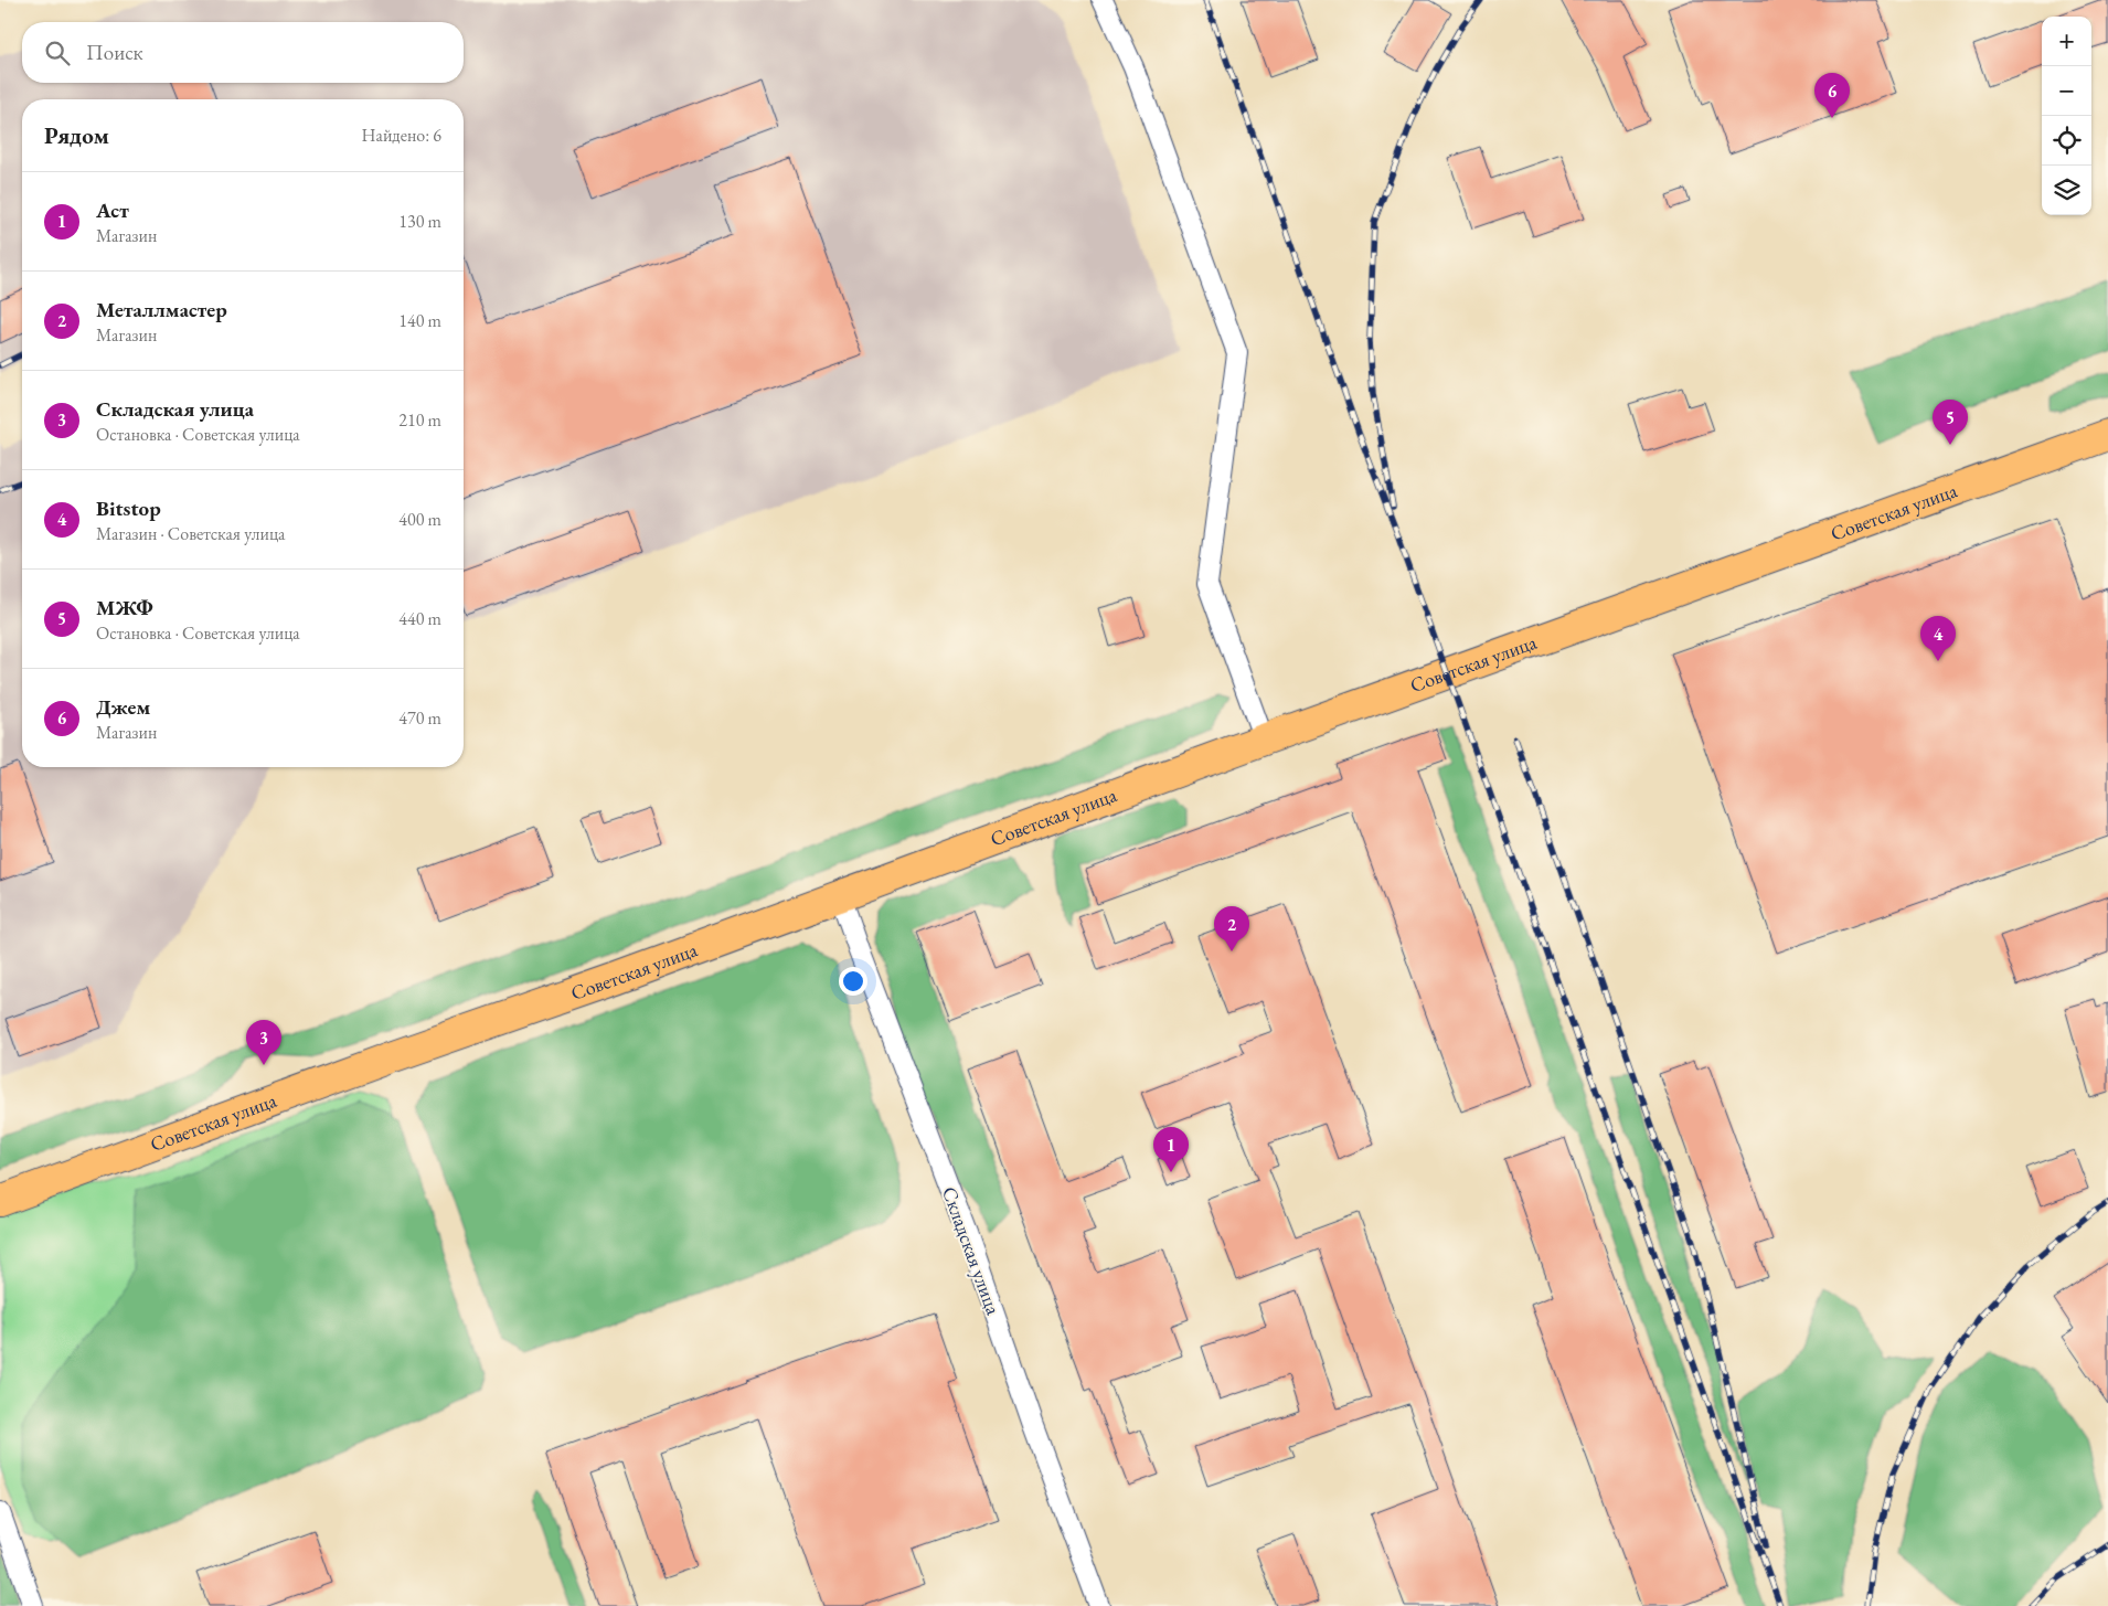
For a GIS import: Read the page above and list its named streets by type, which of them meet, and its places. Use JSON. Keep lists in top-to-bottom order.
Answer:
{
  "streets": {
    "main road": ["Советская улица"],
    "street": ["Складская улица"]
  },
  "crossings": [
    ["Советская улица", "Складская улица"]
  ],
  "page": {
    "map_buttons": ["+", "−"],
    "search": "Поиск",
    "pins": [
      "6",
      "5",
      "4",
      "2",
      "3",
      "1"
    ],
    "heading": ["Рядом", "Найдено: 6"],
    "list": [
      {
        "mark": "1",
        "name": "Аст",
        "note": "Магазин",
        "value": "130 m"
      },
      {
        "mark": "2",
        "name": "Металлмастер",
        "note": "Магазин",
        "value": "140 m"
      },
      {
        "mark": "3",
        "name": "Складская улица",
        "note": "Остановка · Советская улица",
        "value": "210 m"
      },
      {
        "mark": "4",
        "name": "Bitstop",
        "note": "Магазин · Советская улица",
        "value": "400 m"
      },
      {
        "mark": "5",
        "name": "МЖФ",
        "note": "Остановка · Советская улица",
        "value": "440 m"
      },
      {
        "mark": "6",
        "name": "Джем",
        "note": "Магазин",
        "value": "470 m"
      }
    ]
  }
}
